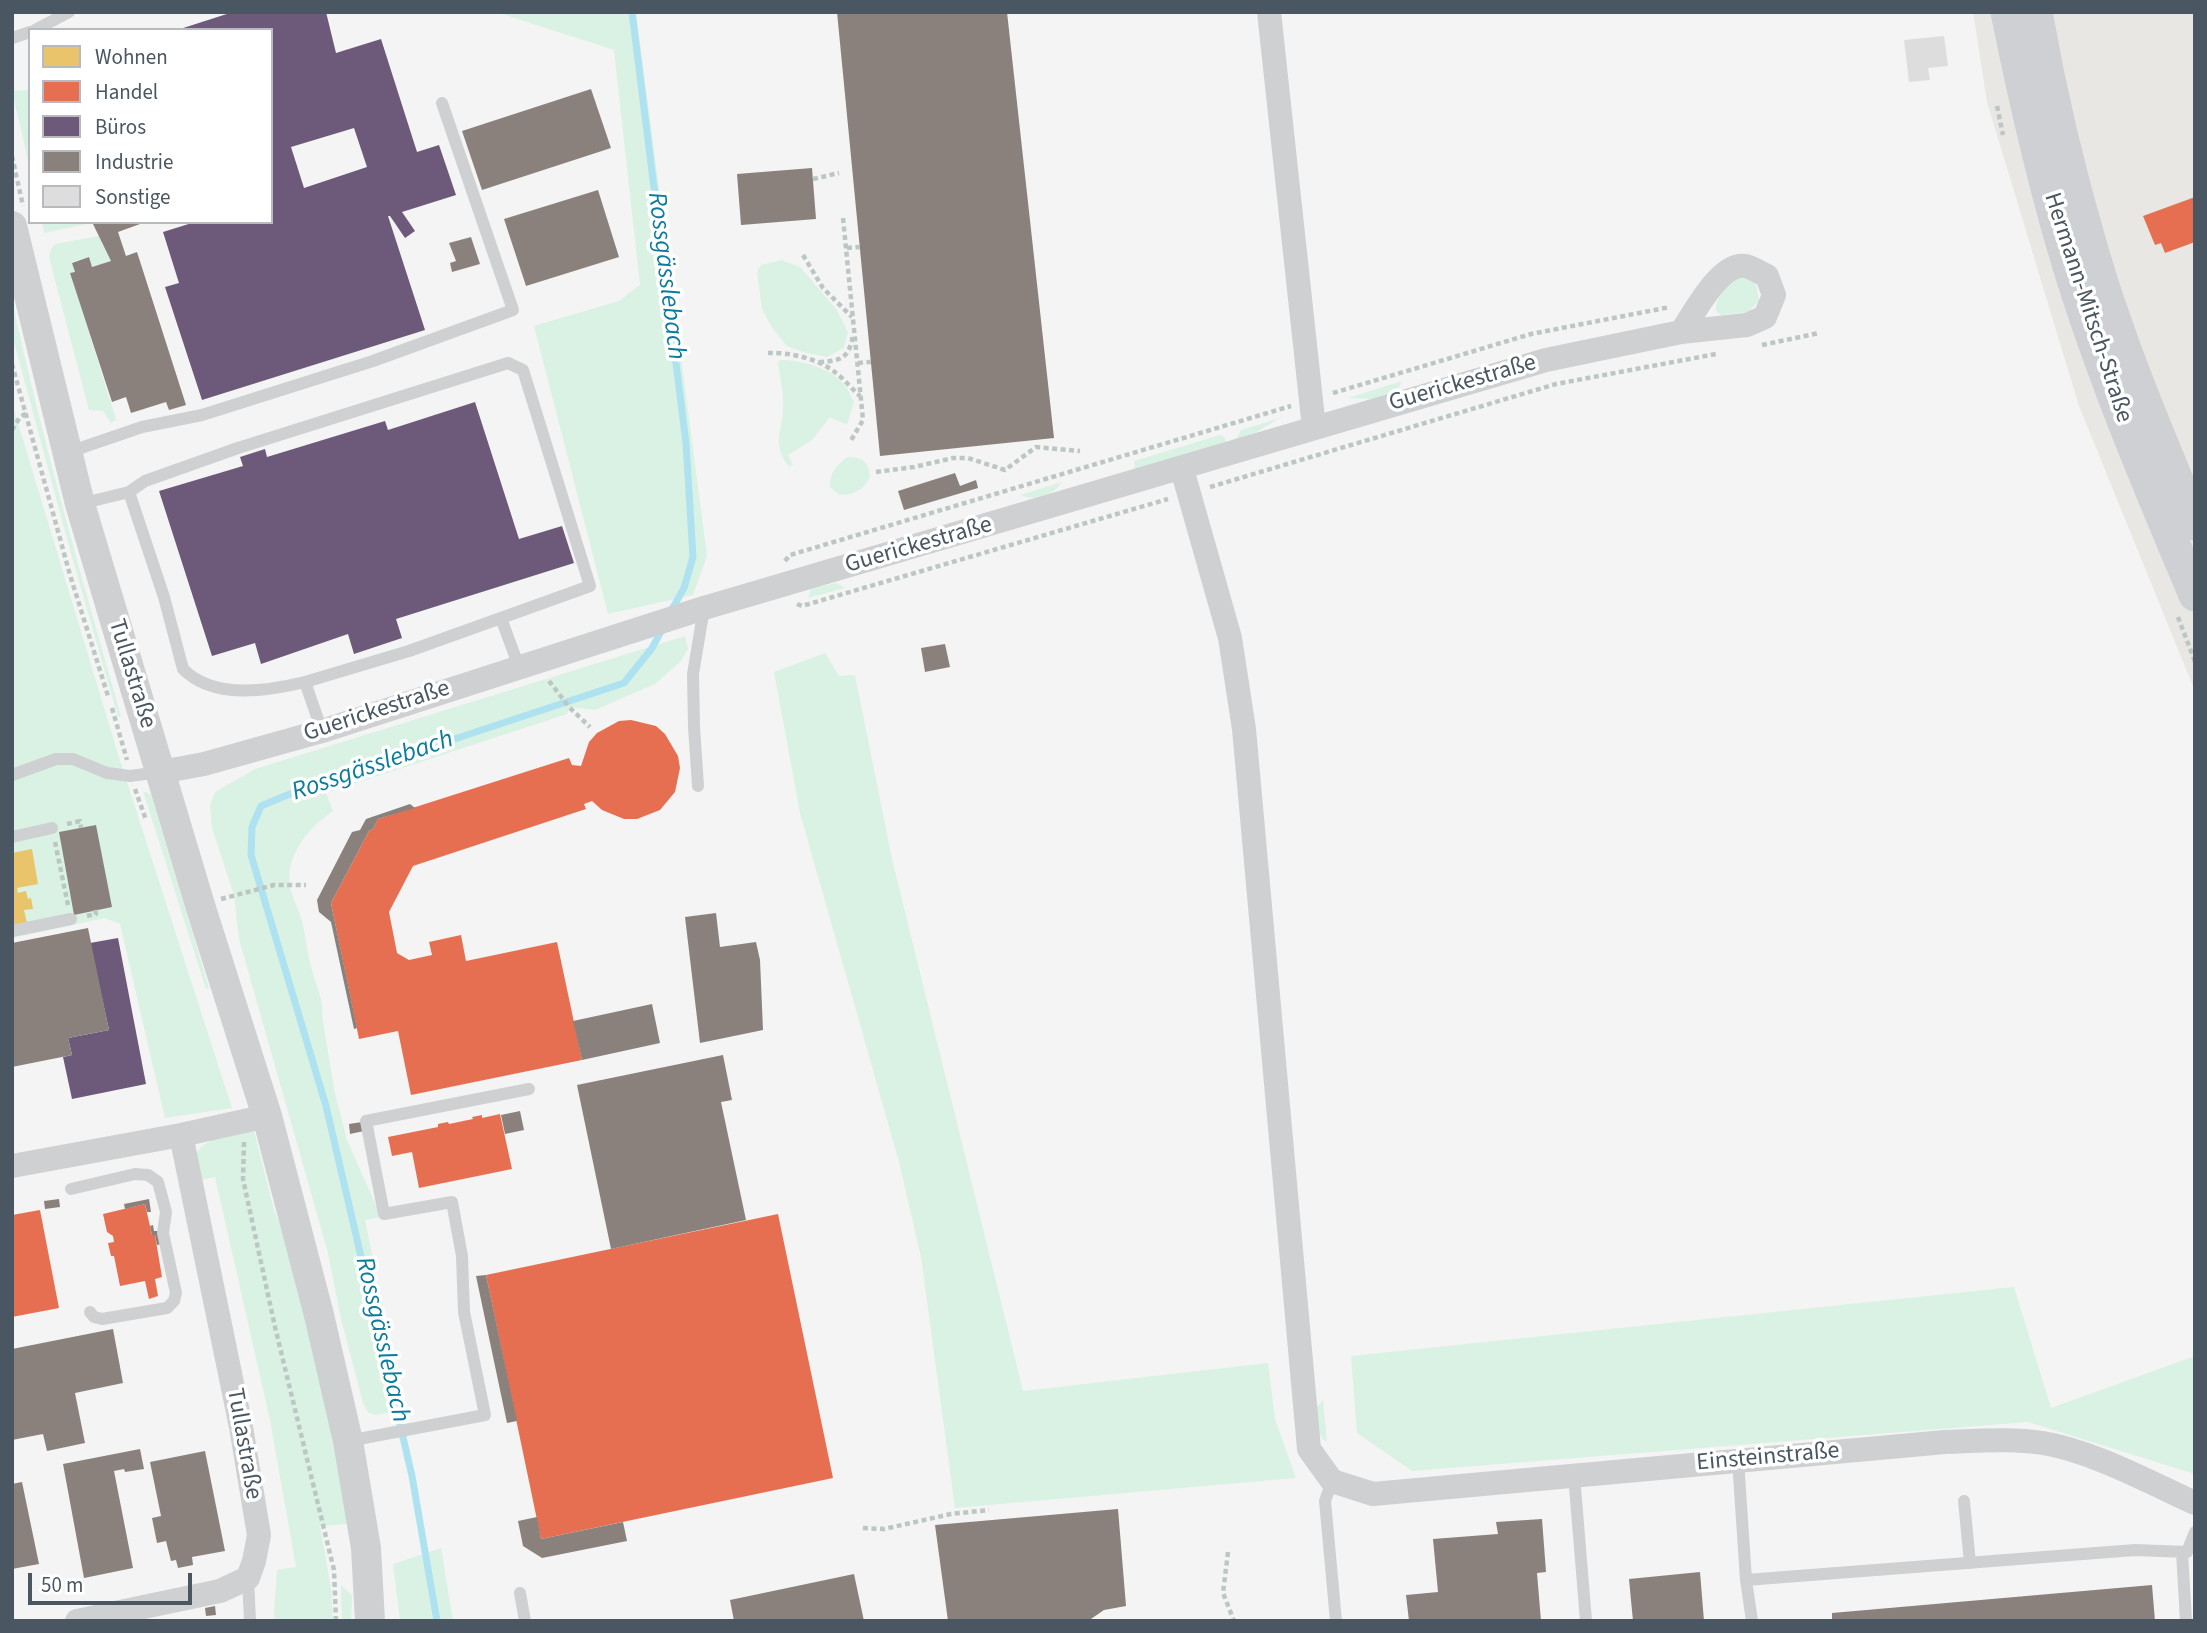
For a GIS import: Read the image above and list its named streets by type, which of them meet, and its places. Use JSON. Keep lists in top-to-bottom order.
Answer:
{
  "streets": {
    "main road": ["Hermann-Mitsch-Straße"],
    "street": ["Guerickestraße", "Tullastraße", "Einsteinstraße"]
  },
  "crossings": [
    ["Guerickestraße", "Tullastraße"]
  ],
  "water": ["Rossgässlebach"],
  "legend": [
    "Wohnen",
    "Handel",
    "Büros",
    "Industrie",
    "Sonstige"
  ],
  "scale_bar": "50 m"
}
